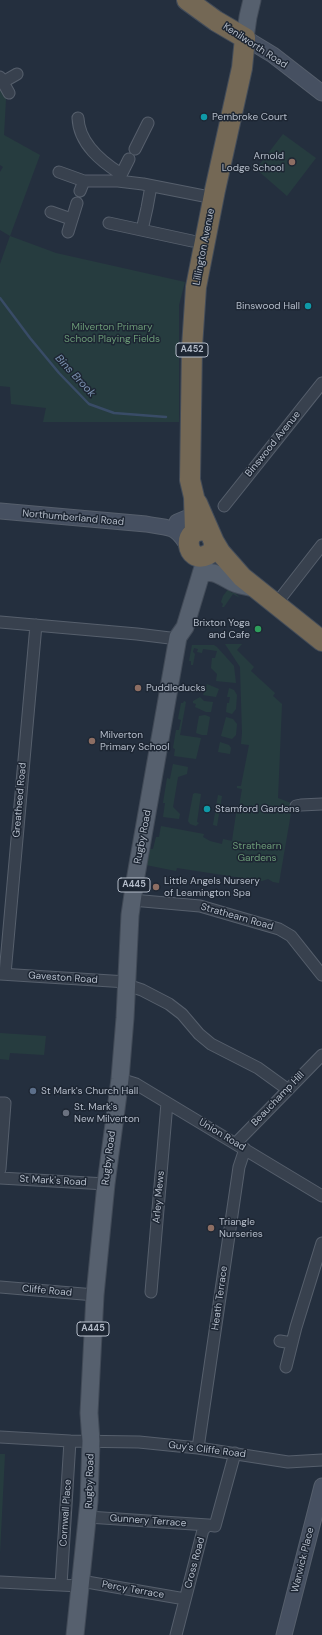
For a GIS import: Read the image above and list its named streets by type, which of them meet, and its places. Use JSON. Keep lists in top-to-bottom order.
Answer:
{
  "streets": {
    "highway": ["Kenilworth Road", "Lillington Avenue", "A452"],
    "main road": ["Rugby Road", "A445"],
    "street": [
      "Binswood Avenue",
      "Northumberland Road",
      "Greatheed Road",
      "Strathearn Road",
      "Gaveston Road",
      "Beauchamp Hill",
      "Union Road",
      "St Mark's Road",
      "Arley Mews",
      "Cliffe Road",
      "Heath Terrace",
      "Guy's Cliffe Road",
      "Cornwall Place",
      "Gunnery Terrace",
      "Warwick Place",
      "Cross Road",
      "Percy Terrace"
    ]
  },
  "crossings": [
    ["Kenilworth Road", "Lillington Avenue"],
    ["Lillington Avenue", "Northumberland Road"],
    ["Lillington Avenue", "Rugby Road"],
    ["Northumberland Road", "Rugby Road"],
    ["Greatheed Road", "Gaveston Road"],
    ["Rugby Road", "Strathearn Road"],
    ["Rugby Road", "Gaveston Road"],
    ["Rugby Road", "Union Road"],
    ["Rugby Road", "St Mark's Road"],
    ["Rugby Road", "Cliffe Road"],
    ["Rugby Road", "Guy's Cliffe Road"],
    ["Rugby Road", "Gunnery Terrace"],
    ["Rugby Road", "Percy Terrace"],
    ["Gaveston Road", "Beauchamp Hill"],
    ["Beauchamp Hill", "Union Road"],
    ["Beauchamp Hill", "Heath Terrace"],
    ["Union Road", "Arley Mews"],
    ["Union Road", "Heath Terrace"],
    ["Heath Terrace", "Guy's Cliffe Road"],
    ["Guy's Cliffe Road", "Cornwall Place"],
    ["Guy's Cliffe Road", "Cross Road"],
    ["Gunnery Terrace", "Cross Road"],
    ["Cross Road", "Percy Terrace"]
  ],
  "water": ["Bins Brook"],
  "parks": ["Milverton Primary School Playing Fields", "Strathearn Gardens"],
  "places": [
    "Pembroke Court",
    "Arnold Lodge School",
    "Binswood Hall",
    "Brixton Yoga and Cafe",
    "Puddleducks",
    "Milverton Primary School",
    "Stamford Gardens",
    "Little Angels Nursery of Leamington Spa",
    "St Mark's Church Hall",
    "St. Mark's New Milverton",
    "Triangle Nurseries"
  ]
}
